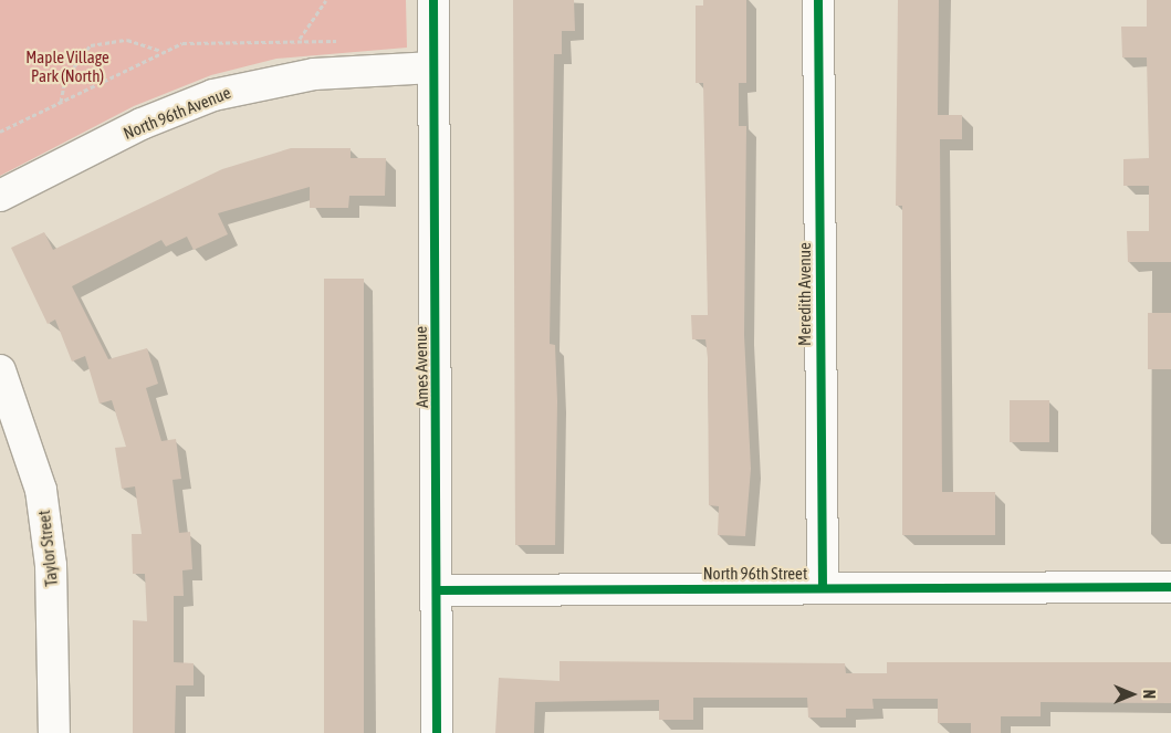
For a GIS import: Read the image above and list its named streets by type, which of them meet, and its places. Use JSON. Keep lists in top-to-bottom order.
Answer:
{
  "streets": {
    "street": [
      "North 96th Avenue",
      "Meredith Avenue",
      "Ames Avenue",
      "Taylor Street",
      "North 96th Street"
    ]
  },
  "crossings": [
    ["North 96th Avenue", "Ames Avenue"],
    ["Meredith Avenue", "North 96th Street"],
    ["Ames Avenue", "North 96th Street"]
  ],
  "parks": ["Maple Village Park (North)"],
  "north": "right"
}
